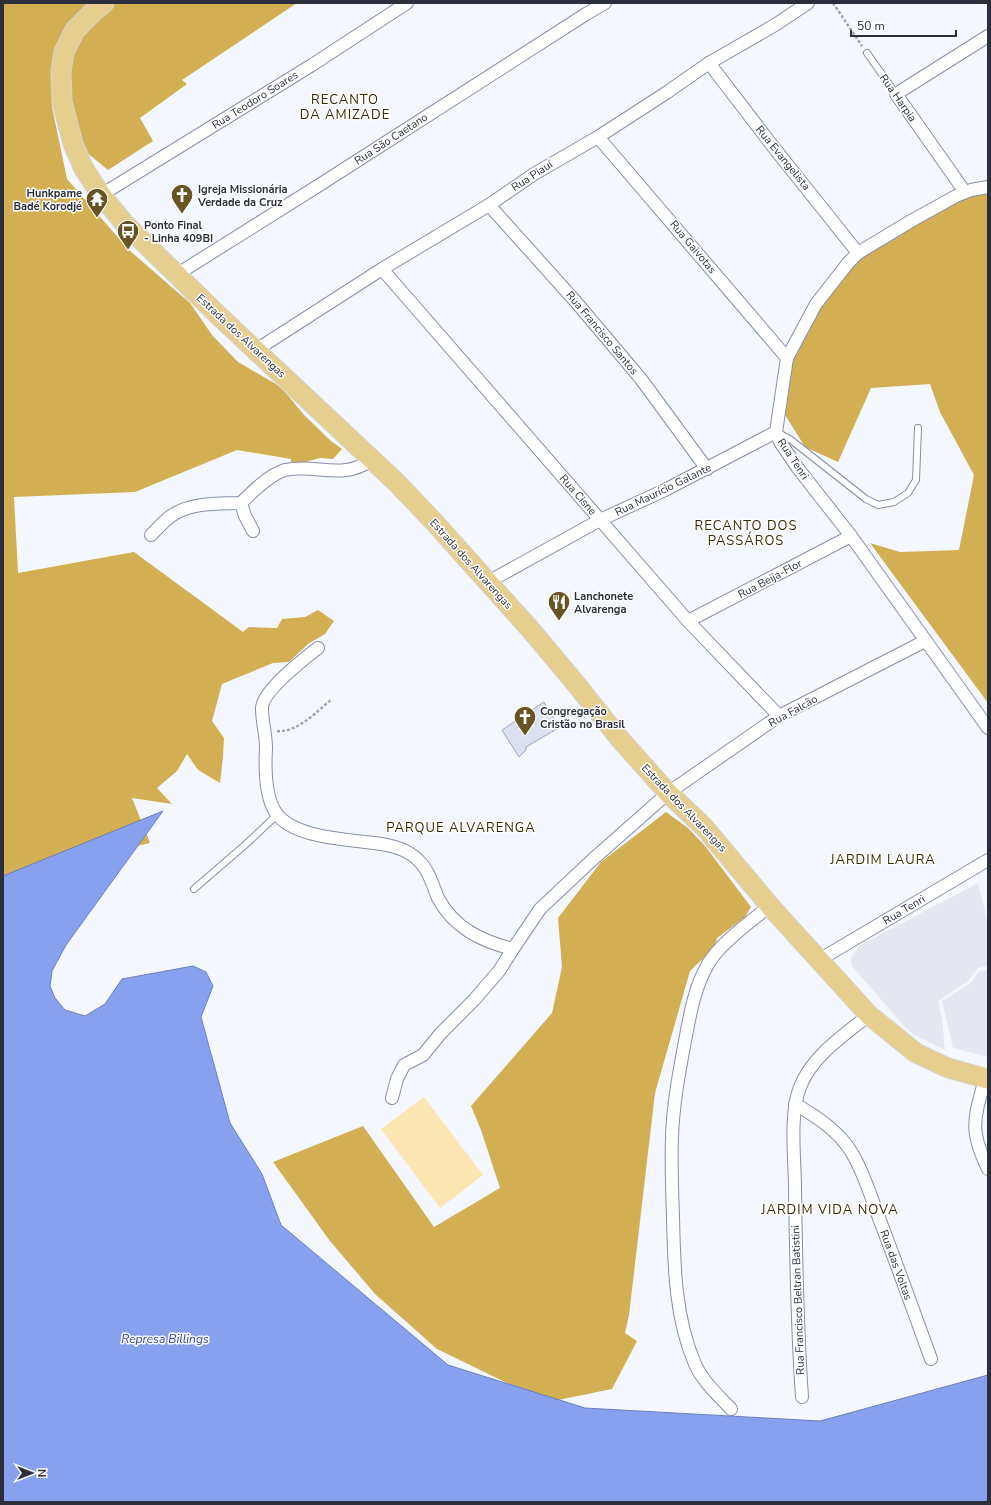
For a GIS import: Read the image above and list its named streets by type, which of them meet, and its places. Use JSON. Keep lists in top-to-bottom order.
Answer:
{
  "streets": {
    "main road": ["Estrada dos Alvarengas"],
    "street": [
      "Rua Harpia",
      "Rua Teodoro Soares",
      "Rua São Caetano",
      "Rua Evangelista",
      "Rua Piauí",
      "Rua Gaivotas",
      "Rua Francisco Santos",
      "Rua Tenri",
      "Rua Maurício Galante",
      "Rua Cisne",
      "Rua Beija-Flor",
      "Rua Falcão",
      "Rua das Voltas",
      "Rua Francisco Beltran Batistini"
    ]
  },
  "crossings": [
    ["Rua Harpia", "Rua Tenri"],
    ["Rua Teodoro Soares", "Estrada dos Alvarengas"],
    ["Rua São Caetano", "Estrada dos Alvarengas"],
    ["Rua Evangelista", "Rua Piauí"],
    ["Rua Evangelista", "Rua Tenri"],
    ["Rua Piauí", "Rua Gaivotas"],
    ["Rua Piauí", "Rua Francisco Santos"],
    ["Rua Piauí", "Estrada dos Alvarengas"],
    ["Rua Piauí", "Rua Cisne"],
    ["Rua Gaivotas", "Rua Tenri"],
    ["Rua Francisco Santos", "Rua Maurício Galante"],
    ["Estrada dos Alvarengas", "Rua Tenri"],
    ["Estrada dos Alvarengas", "Rua Maurício Galante"],
    ["Estrada dos Alvarengas", "Rua Falcão"],
    ["Estrada dos Alvarengas", "Rua Francisco Beltran Batistini"],
    ["Rua Tenri", "Rua Maurício Galante"],
    ["Rua Tenri", "Rua Beija-Flor"],
    ["Rua Tenri", "Rua Falcão"],
    ["Rua Maurício Galante", "Rua Cisne"],
    ["Rua Cisne", "Rua Beija-Flor"],
    ["Rua Cisne", "Rua Falcão"],
    ["Rua das Voltas", "Rua Francisco Beltran Batistini"]
  ],
  "districts": [
    "RECANTO DA AMIZADE",
    "RECANTO DOS PASSÁROS",
    "PARQUE ALVARENGA",
    "JARDIM LAURA",
    "JARDIM VIDA NOVA"
  ],
  "water": ["Represa Billings"],
  "places": {
    "church": ["Igreja Missionária Verdade da Cruz", "Congregação Cristão no Brasil"],
    "temple": ["Hunkpame Badé Korodjé"],
    "bus stop": ["Ponto Final - Linha 409BI"],
    "restaurant": ["Lanchonete Alvarenga"]
  },
  "scale_bar": "50 m",
  "north": "right"
}
